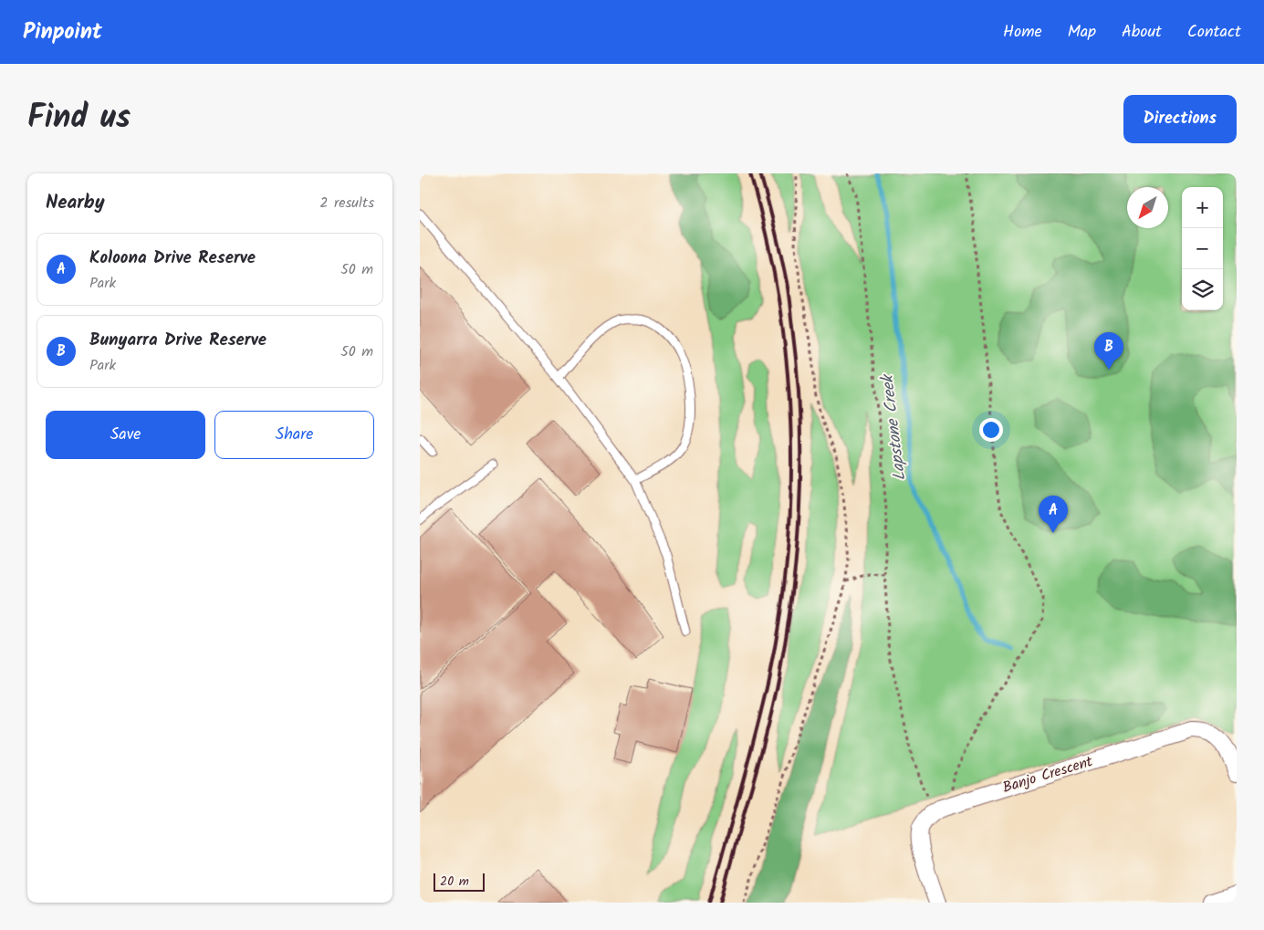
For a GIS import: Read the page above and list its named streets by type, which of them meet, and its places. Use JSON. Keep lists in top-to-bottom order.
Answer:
{
  "streets": {
    "street": ["Banjo Crescent"]
  },
  "water": ["Lapstone Creek"],
  "scale_bar": "20 m",
  "north": "bottom left",
  "page": {
    "header": "Pinpoint",
    "nav": [
      "Home",
      "Map",
      "About",
      "Contact"
    ],
    "title": "Find us",
    "buttons": [
      "Directions",
      ["Save", "Share"]
    ],
    "heading": ["Nearby", "2 results"],
    "map_buttons": ["+", "−"],
    "list": [
      {
        "mark": "A",
        "name": "Koloona Drive Reserve",
        "note": "Park",
        "value": "50 m"
      },
      {
        "mark": "B",
        "name": "Bunyarra Drive Reserve",
        "note": "Park",
        "value": "50 m"
      }
    ],
    "pins": ["B", "A"],
    "scale": "20 m"
  }
}
